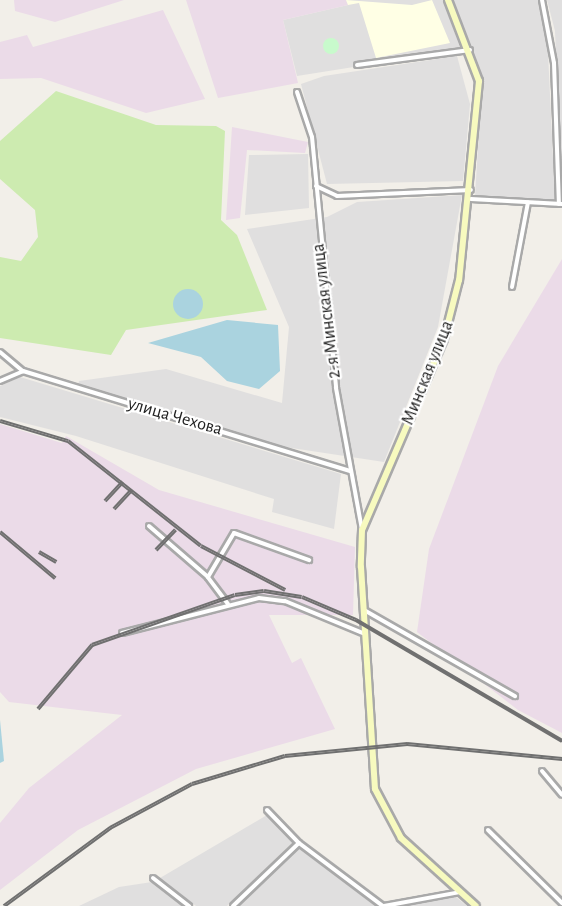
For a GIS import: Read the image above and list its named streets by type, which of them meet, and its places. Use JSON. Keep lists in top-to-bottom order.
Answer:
{
  "streets": {
    "main road": ["Минская улица"],
    "street": ["2-я Минская улица", "улица Чехова"]
  },
  "crossings": [
    ["2-я Минская улица", "Минская улица"],
    ["2-я Минская улица", "улица Чехова"]
  ]
}
